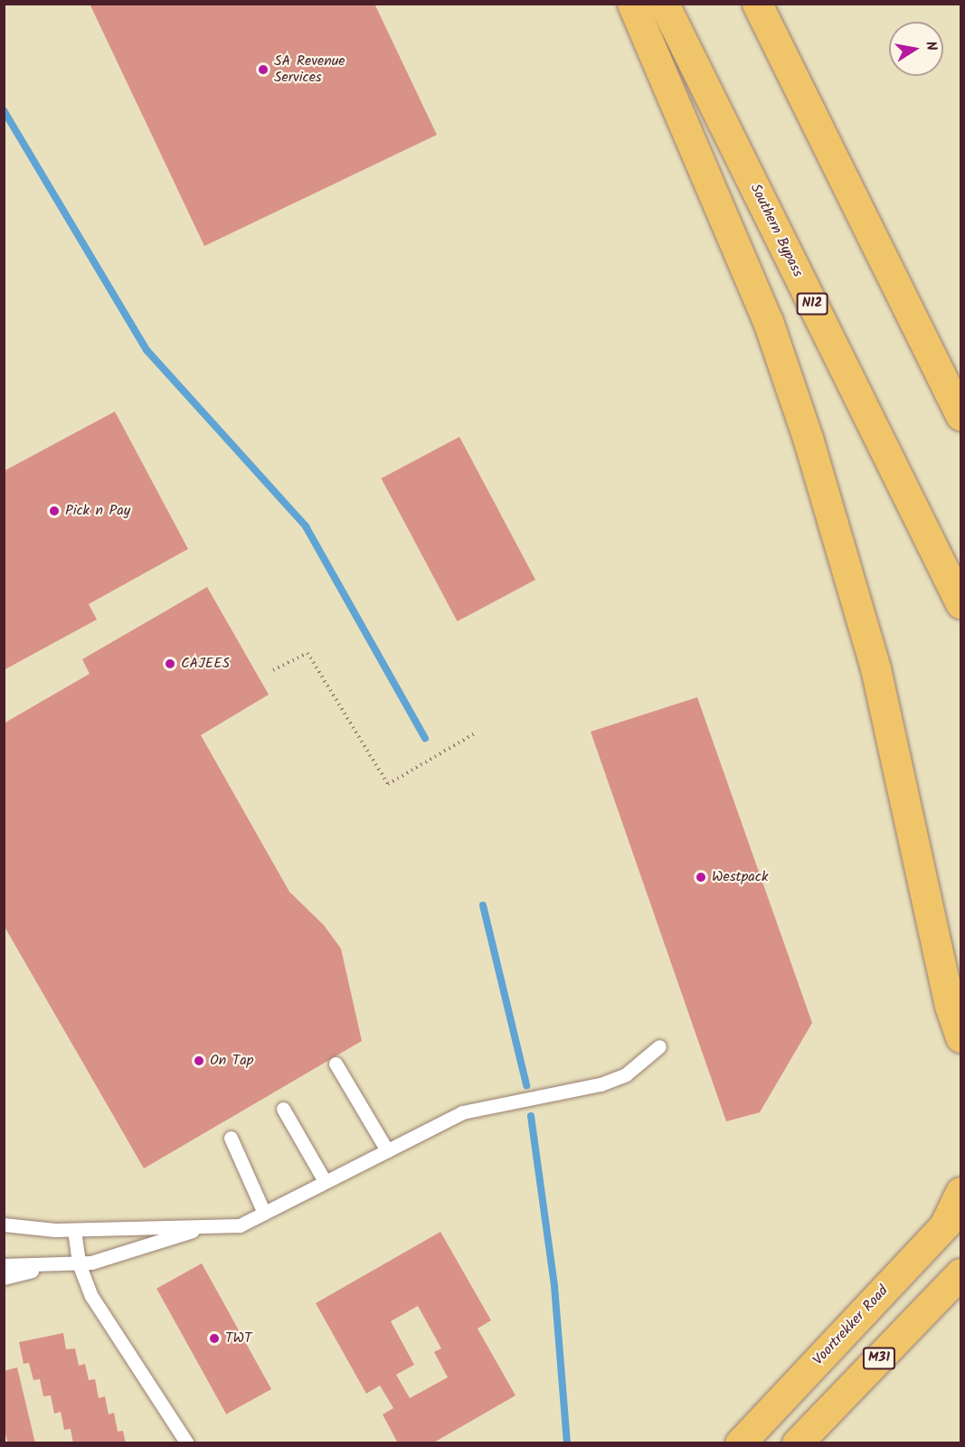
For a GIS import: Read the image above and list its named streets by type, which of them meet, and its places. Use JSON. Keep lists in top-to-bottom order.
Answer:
{
  "streets": {
    "main road": [
      "Southern Bypass",
      "N12",
      "Voortrekker Road",
      "M31"
    ]
  },
  "places": [
    "SA Revenue Services",
    "Pick n Pay",
    "CAJEES",
    "Westpack",
    "On Tap",
    "TWT"
  ],
  "north": "right"
}
